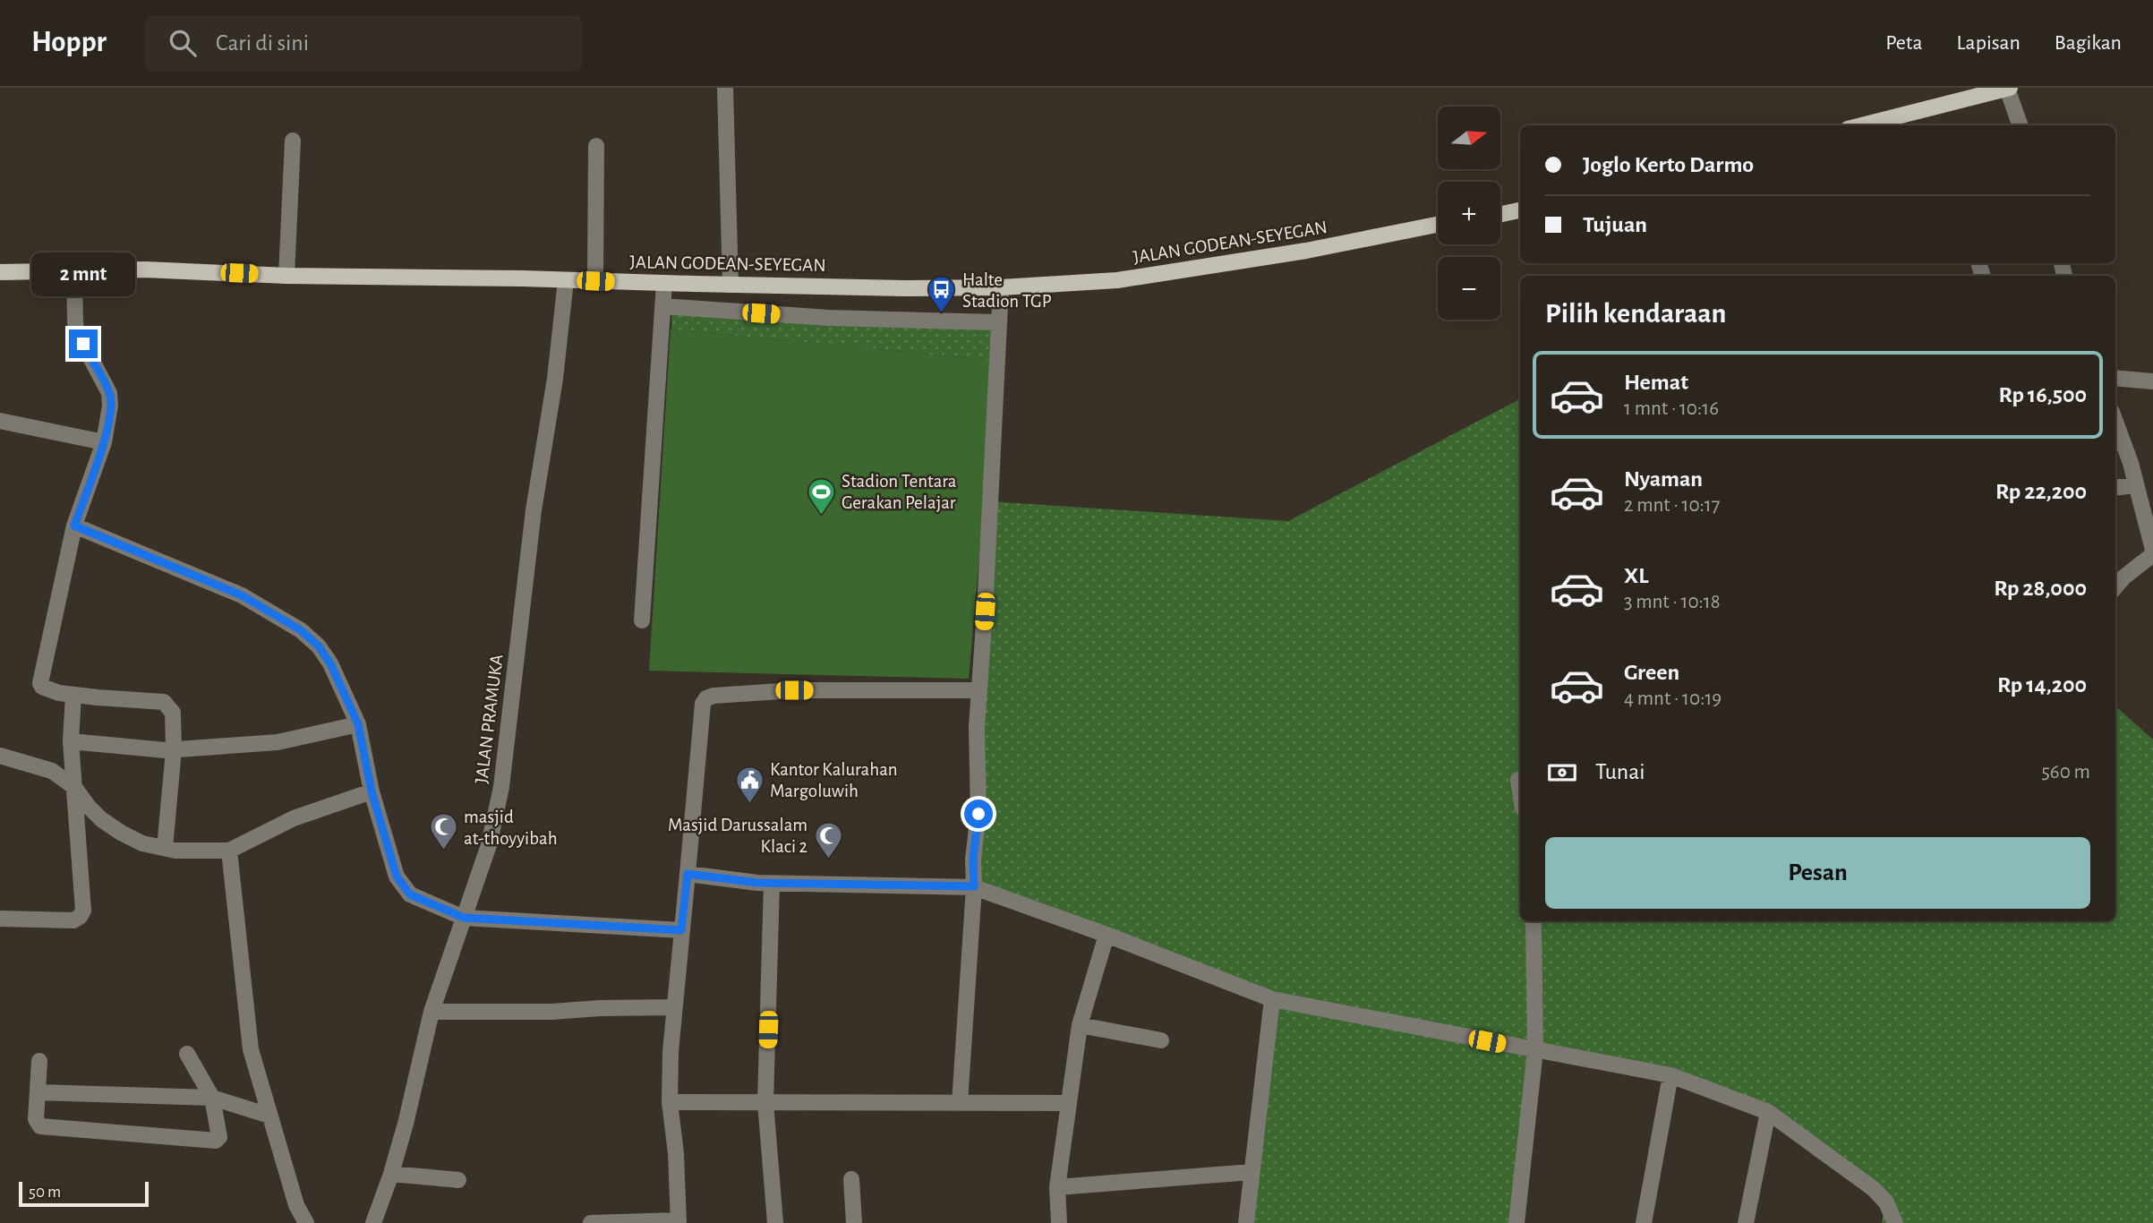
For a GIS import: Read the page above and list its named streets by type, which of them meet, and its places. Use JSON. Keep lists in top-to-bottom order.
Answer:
{
  "streets": {
    "main road": ["JALAN GODEAN-SEYEGAN"],
    "street": ["JALAN PRAMUKA"]
  },
  "crossings": [
    ["JALAN GODEAN-SEYEGAN", "JALAN PRAMUKA"]
  ],
  "places": {
    "bus stop": ["Halte Stadion TGP"],
    "sports": ["Stadion Tentara Gerakan Pelajar"],
    "public building": ["Kantor Kalurahan Margoluwih"],
    "mosque": ["masjid at-thoyyibah", "Masjid Darussalam Klaci 2"]
  },
  "scale_bar": "50 m",
  "north": "right",
  "page": {
    "header": "Hoppr",
    "search": "Cari di sini",
    "nav": ["Peta", "Lapisan", "Bagikan"],
    "map_buttons": ["+", "−"],
    "banner": ["Joglo Kerto Darmo", "Tujuan"],
    "bubble": "2 mnt",
    "heading": "Pilih kendaraan",
    "list": [
      {
        "name": "Hemat",
        "note": "1 mnt · 10:16",
        "value": "Rp 16,500"
      },
      {
        "name": "Nyaman",
        "note": "2 mnt · 10:17",
        "value": "Rp 22,200"
      },
      {
        "name": "XL",
        "note": "3 mnt · 10:18",
        "value": "Rp 28,000"
      },
      {
        "name": "Green",
        "note": "4 mnt · 10:19",
        "value": "Rp 14,200"
      }
    ],
    "pay": ["Tunai", "560 m"],
    "buttons": "Pesan",
    "scale": "50 m"
  }
}
